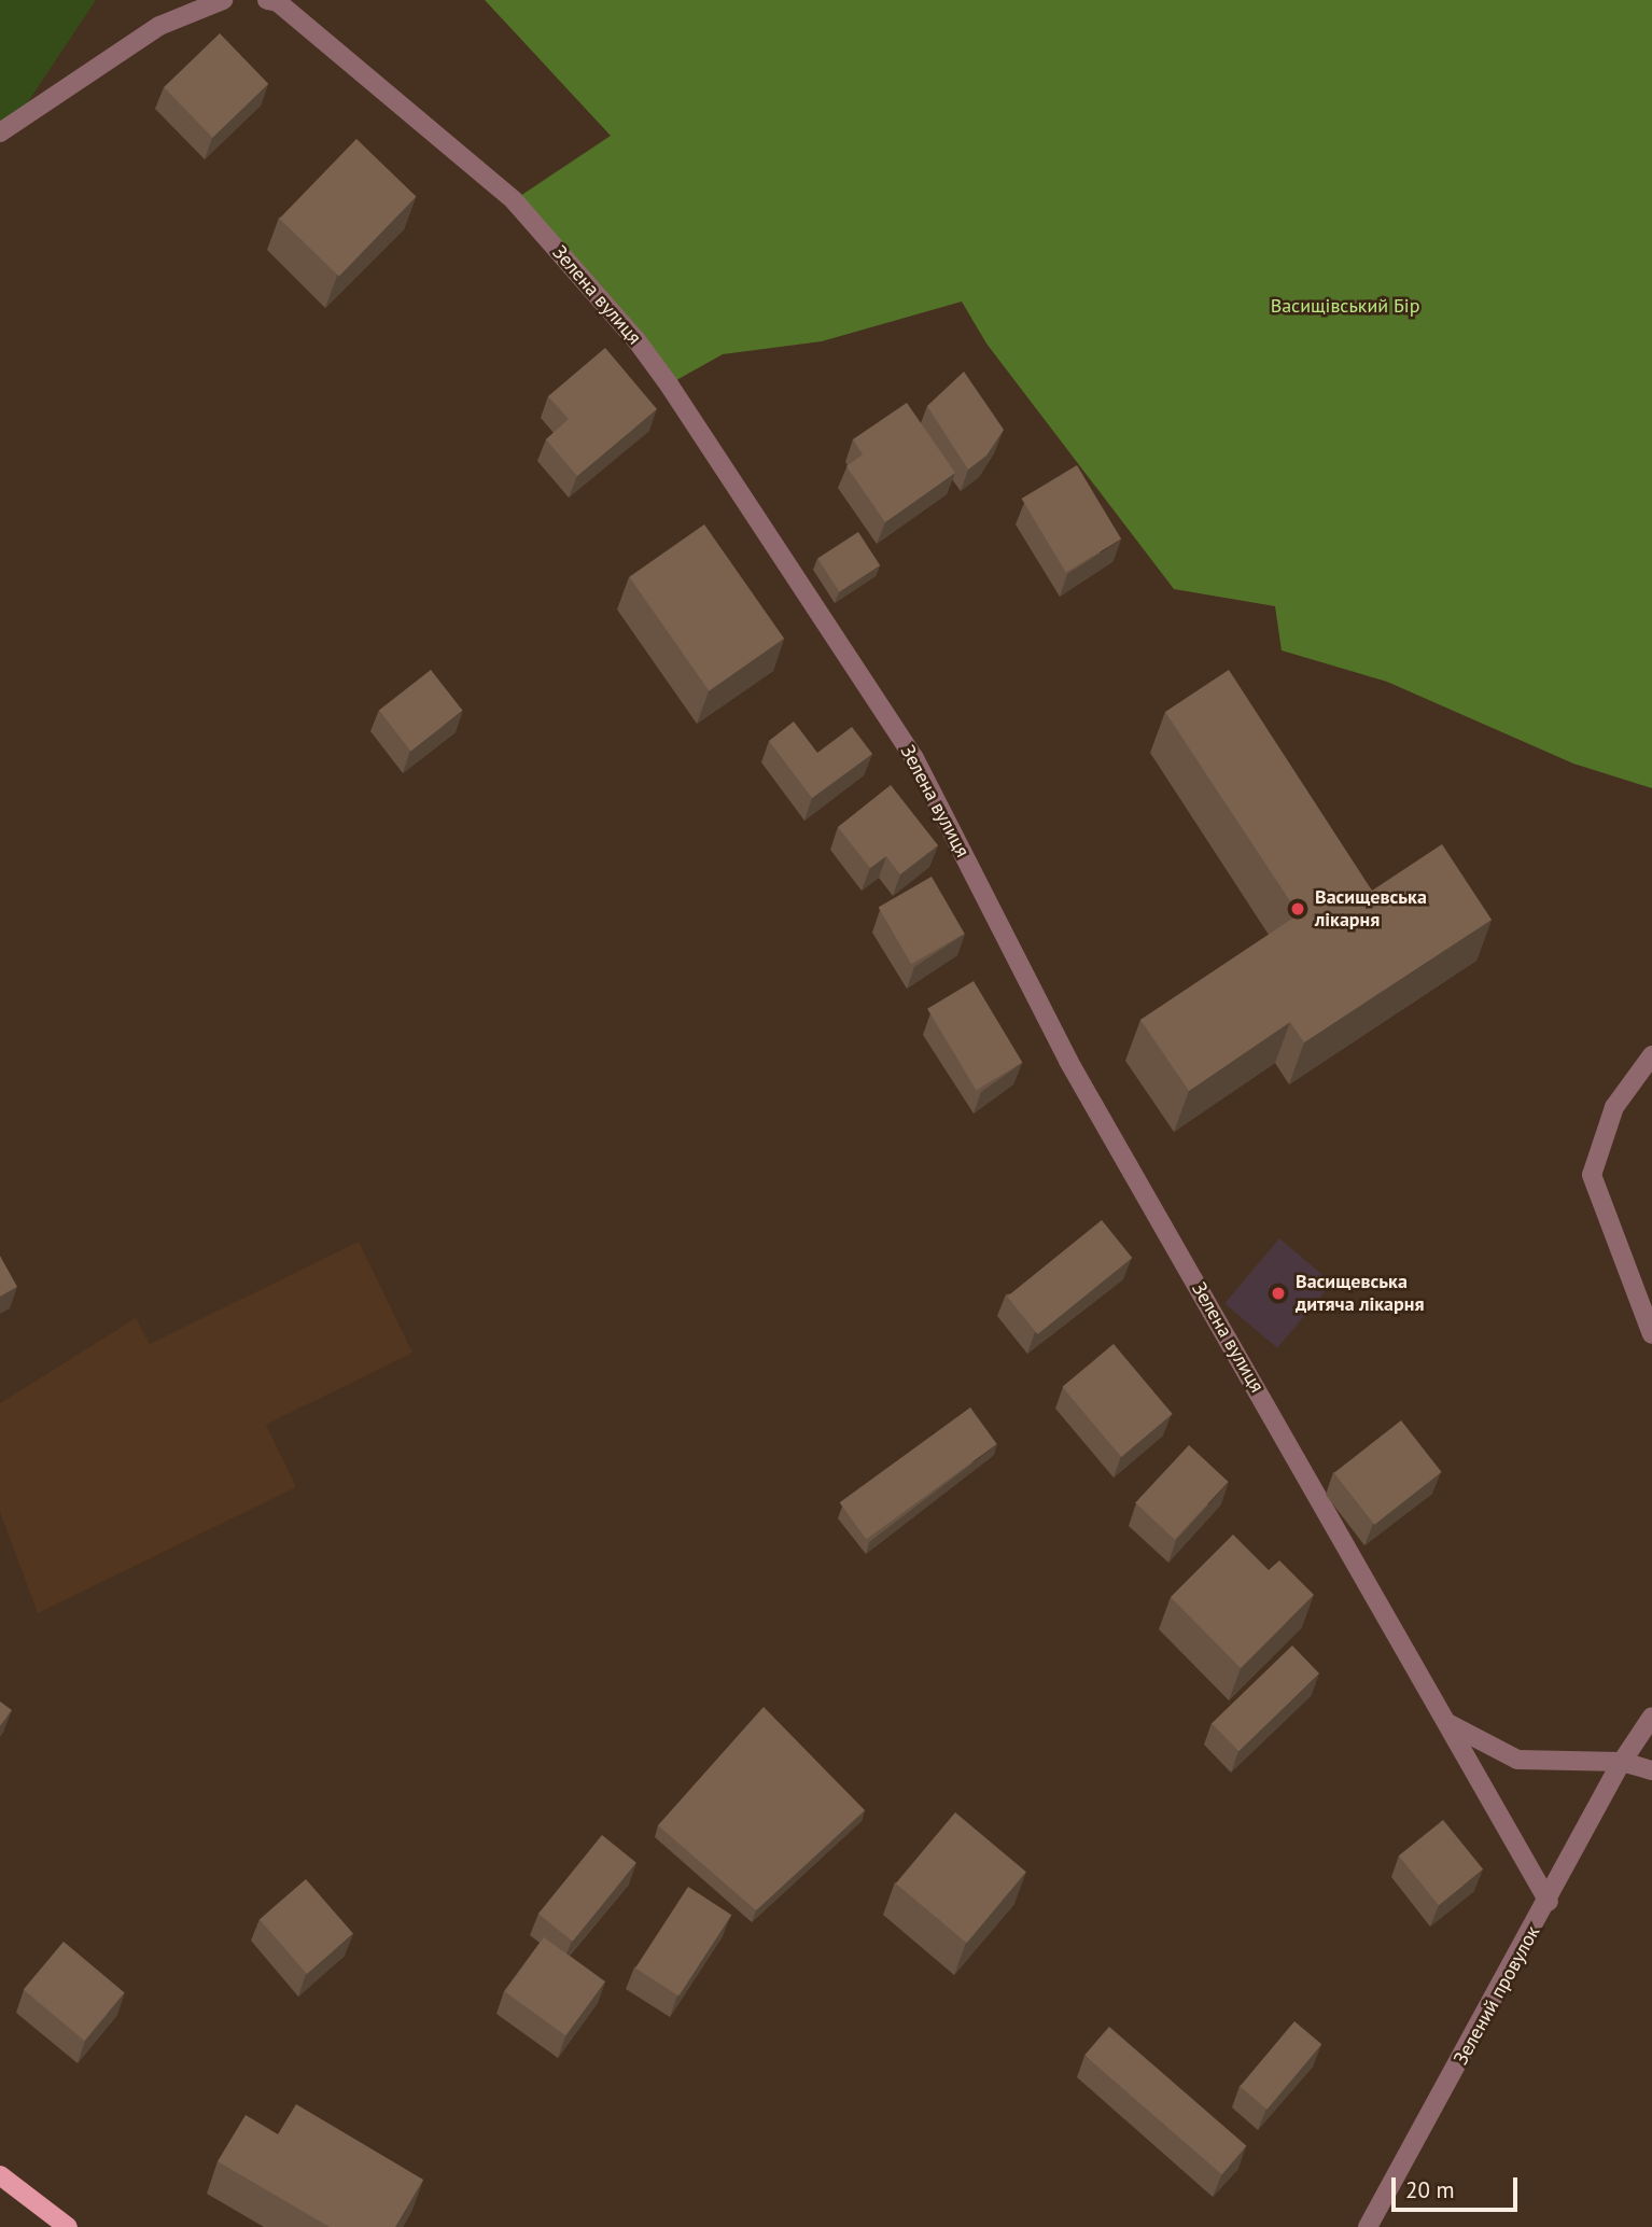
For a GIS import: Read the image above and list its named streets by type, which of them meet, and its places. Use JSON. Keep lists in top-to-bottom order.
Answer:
{
  "streets": {
    "street": ["Зелена вулиця", "Зелений провулок"]
  },
  "crossings": [
    ["Зелена вулиця", "Зелений провулок"]
  ],
  "parks": ["Васищівський Бір"],
  "places": ["Васищевська лікарня", "Васищевська дитяча лікарня"],
  "scale_bar": "20 m"
}
